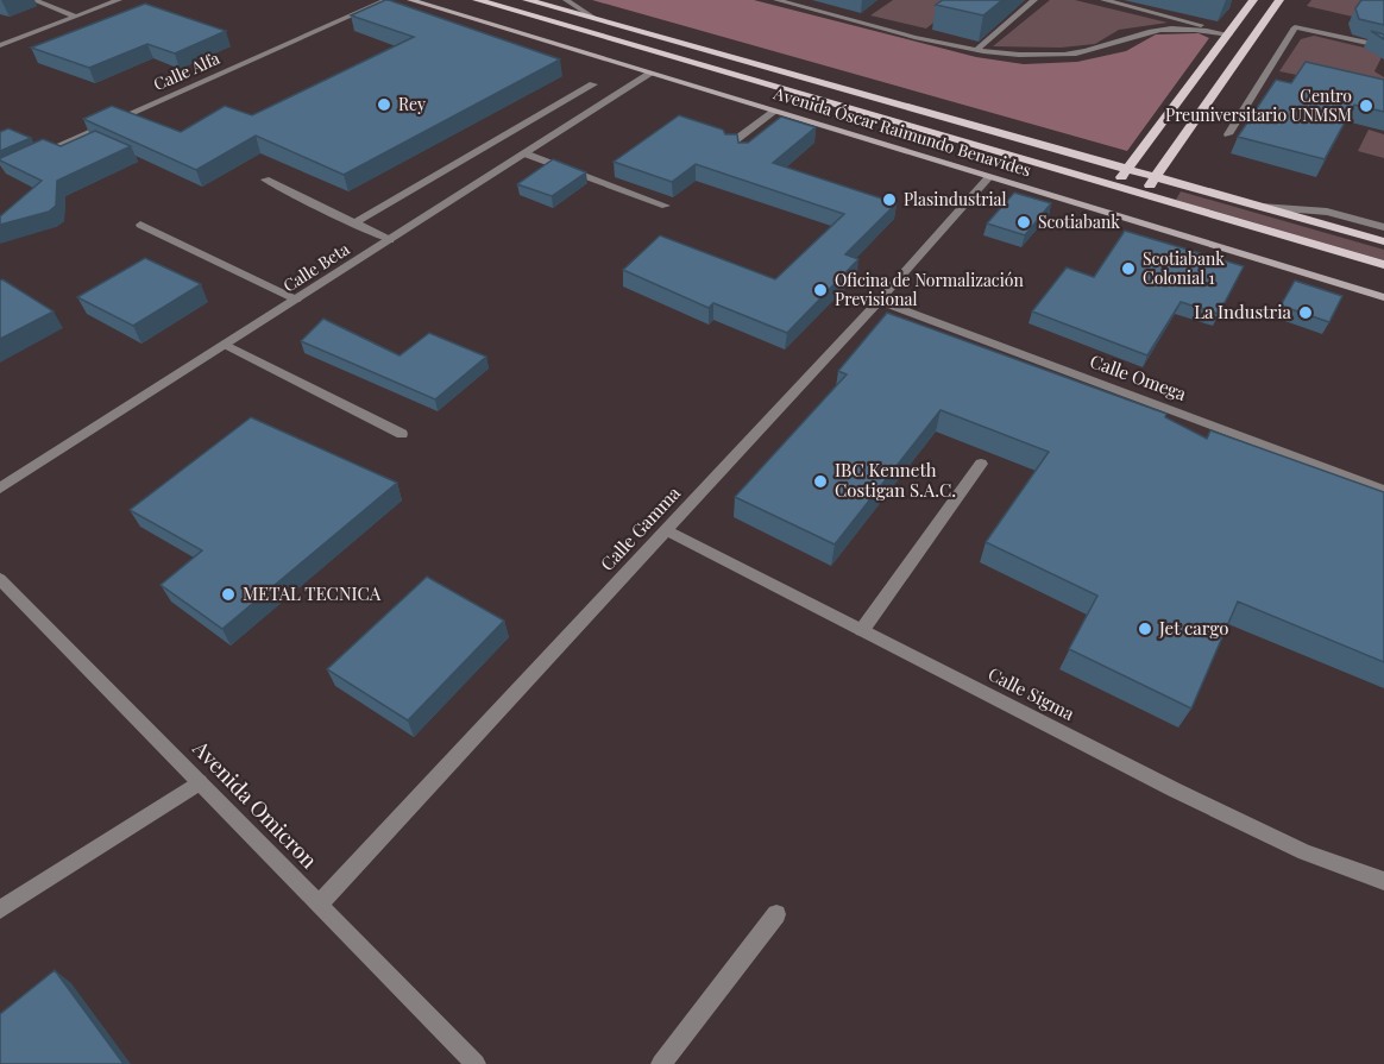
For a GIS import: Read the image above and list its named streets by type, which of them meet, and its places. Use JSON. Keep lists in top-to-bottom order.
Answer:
{
  "streets": {
    "main road": ["Avenida Óscar Raimundo Benavides"],
    "street": [
      "Calle Alfa",
      "Calle Beta",
      "Calle Omega",
      "Calle Gamma",
      "Calle Sigma",
      "Avenida Omicron"
    ]
  },
  "crossings": [
    ["Avenida Óscar Raimundo Benavides", "Calle Beta"],
    ["Avenida Óscar Raimundo Benavides", "Calle Gamma"],
    ["Calle Omega", "Calle Gamma"],
    ["Calle Gamma", "Calle Sigma"],
    ["Calle Gamma", "Avenida Omicron"]
  ],
  "places": [
    "Rey",
    "Centro Preuniversitario UNMSM",
    "Plasindustrial",
    "Scotiabank",
    "Scotiabank Colonial 1",
    "Oficina de Normalización Previsional",
    "La Industria",
    "IBC Kenneth Costigan S.A.C.",
    "METAL TECNICA",
    "Jet cargo"
  ]
}
